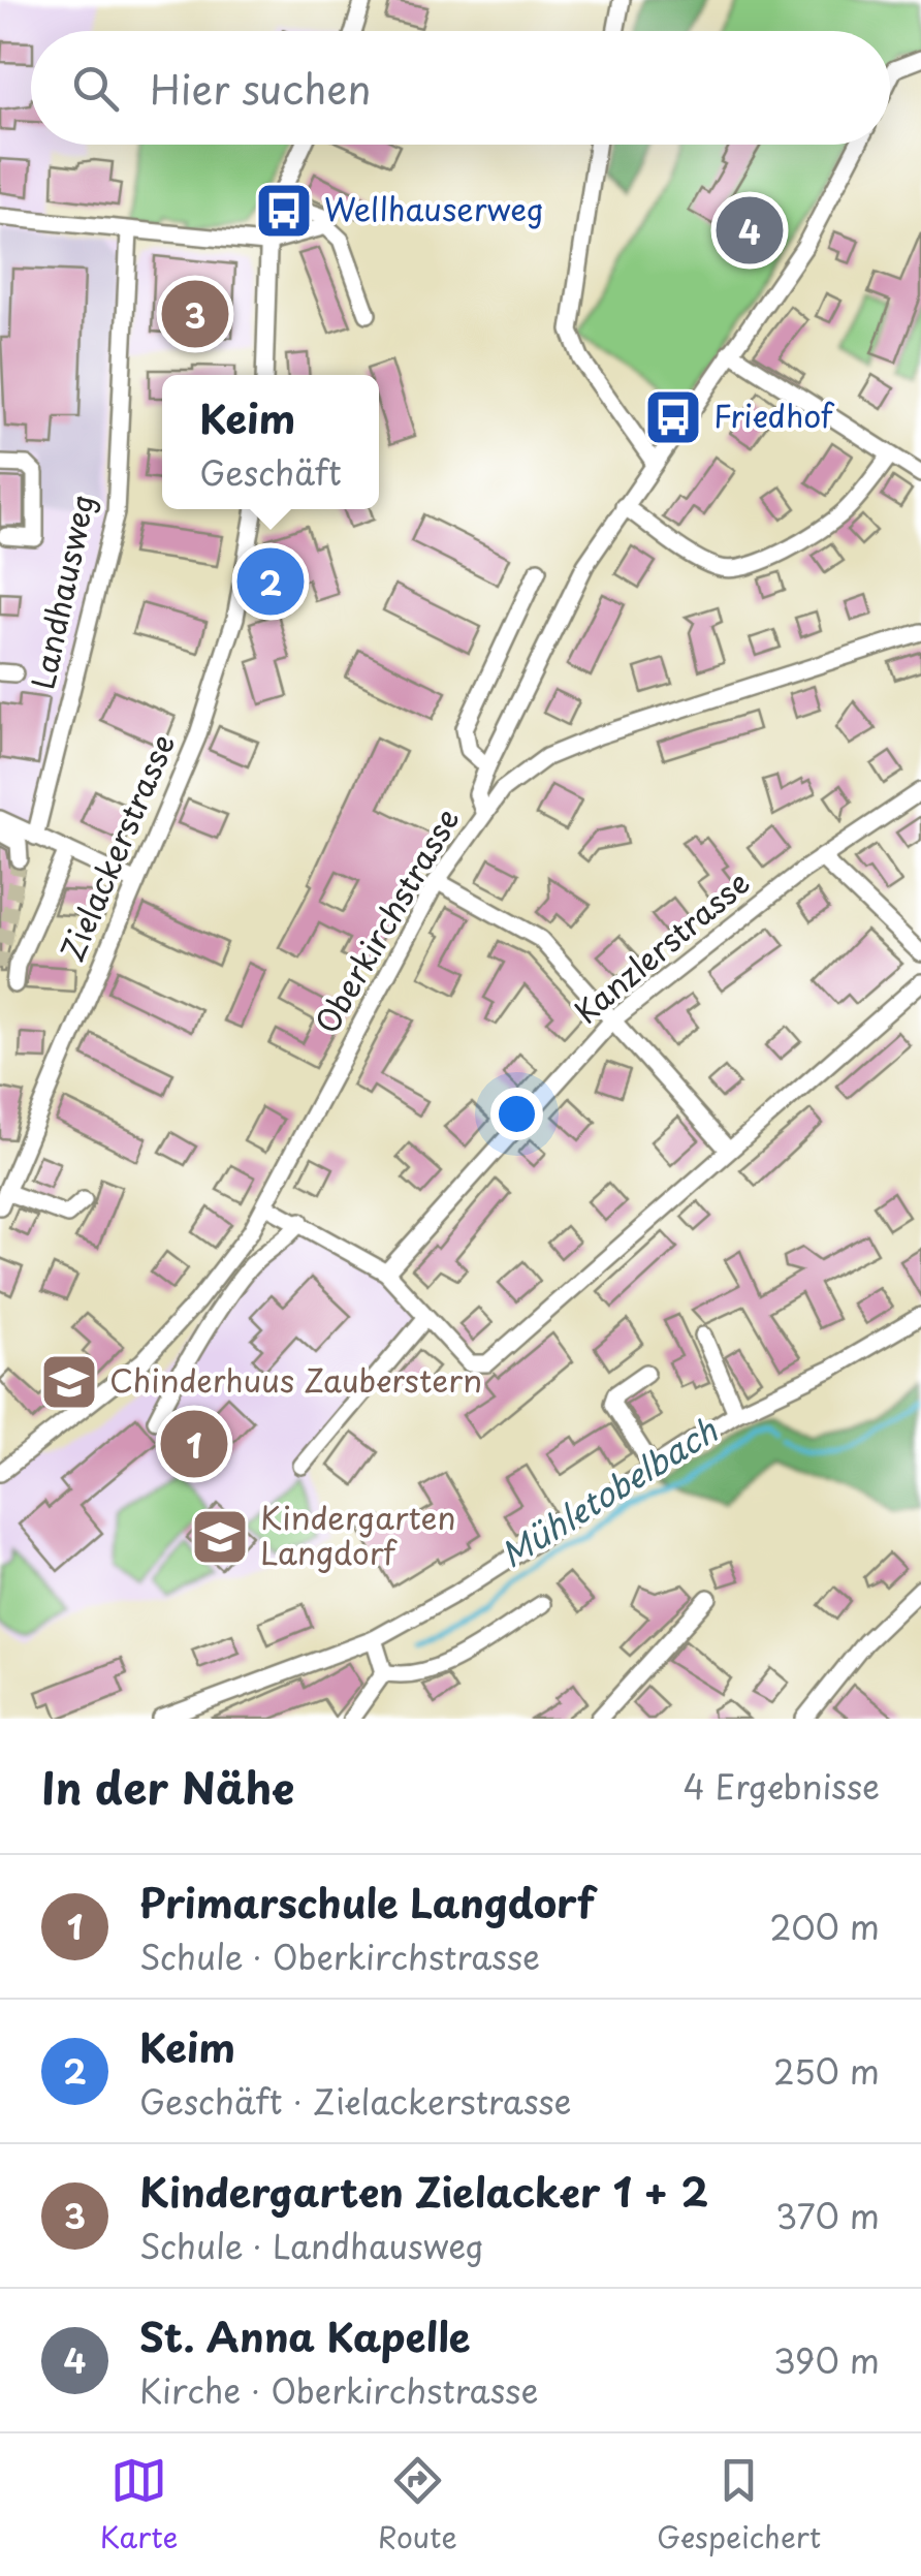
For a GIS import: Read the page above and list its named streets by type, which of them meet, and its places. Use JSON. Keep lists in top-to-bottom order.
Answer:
{
  "streets": {
    "street": [
      "Landhausweg",
      "Zielackerstrasse",
      "Oberkirchstrasse",
      "Kanzlerstrasse"
    ]
  },
  "water": ["Mühletobelbach"],
  "places": {
    "bus stop": ["Wellhauserweg", "Friedhof"],
    "school or university": ["Chinderhuus Zauberstern", "Kindergarten Langdorf"]
  },
  "page": {
    "search": "Hier suchen",
    "pins": [
      "4",
      "3",
      "2",
      "1"
    ],
    "popup": ["Keim", "Geschäft"],
    "heading": ["In der Nähe", "4 Ergebnisse"],
    "list": [
      {
        "mark": "1",
        "name": "Primarschule Langdorf",
        "note": "Schule · Oberkirchstrasse",
        "value": "200 m"
      },
      {
        "mark": "2",
        "name": "Keim",
        "note": "Geschäft · Zielackerstrasse",
        "value": "250 m"
      },
      {
        "mark": "3",
        "name": "Kindergarten Zielacker 1 + 2",
        "note": "Schule · Landhausweg",
        "value": "370 m"
      },
      {
        "mark": "4",
        "name": "St. Anna Kapelle",
        "note": "Kirche · Oberkirchstrasse",
        "value": "390 m"
      }
    ],
    "nav": ["Karte", "Route", "Gespeichert"]
  }
}
